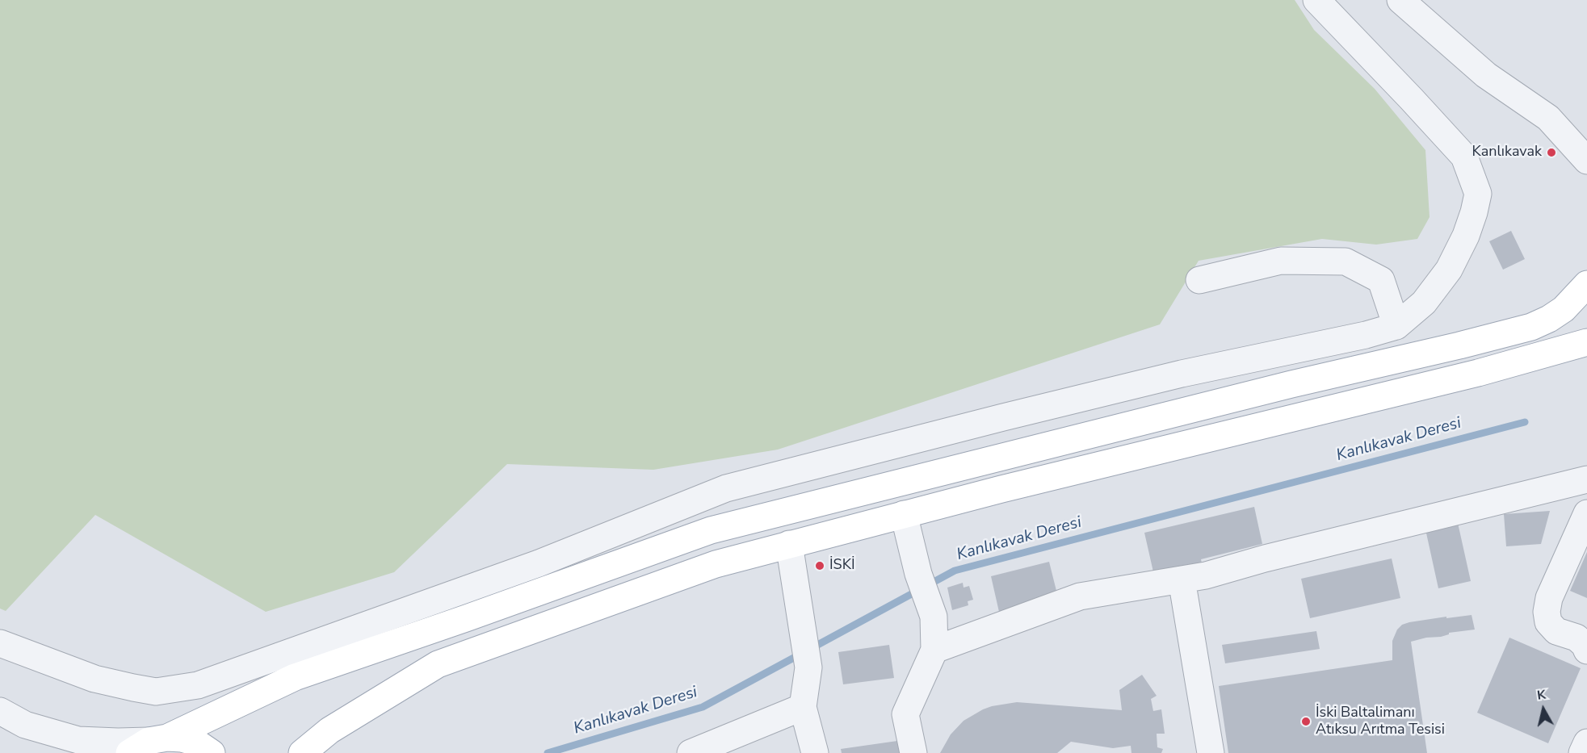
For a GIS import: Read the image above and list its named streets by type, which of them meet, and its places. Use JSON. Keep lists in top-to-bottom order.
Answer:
{
  "water": ["Kanlıkavak Deresi"],
  "places": ["Kanlıkavak", "İSKİ", "İski Baltalimanı Atıksu Arıtma Tesisi"],
  "north": "top"
}
